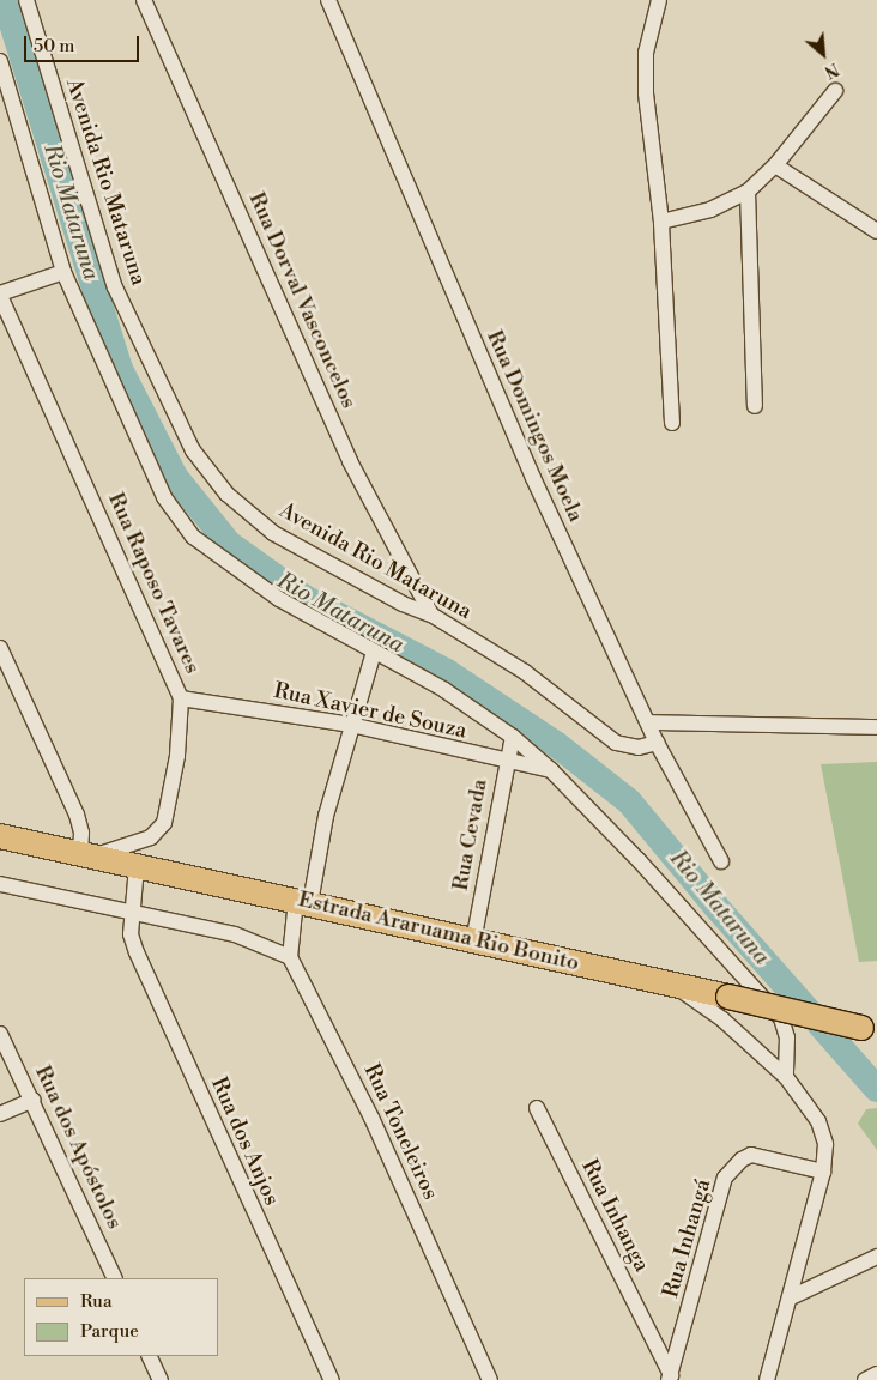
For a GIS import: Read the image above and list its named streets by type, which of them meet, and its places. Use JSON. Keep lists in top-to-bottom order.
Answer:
{
  "streets": {
    "main road": ["Estrada Araruama Rio Bonito"],
    "street": [
      "Avenida Rio Mataruna",
      "Rua Dorval Vasconcelos",
      "Rua Domingos Moela",
      "Rua Raposo Tavares",
      "Rua Xavier de Souza",
      "Rua Cevada",
      "Rua Toneleiros",
      "Rua dos Anjos",
      "Rua dos Apóstolos",
      "Rua Inhanga",
      "Rua Inhangá"
    ]
  },
  "crossings": [
    ["Avenida Rio Mataruna", "Rua Dorval Vasconcelos"],
    ["Avenida Rio Mataruna", "Rua Domingos Moela"],
    ["Rua Raposo Tavares", "Rua Xavier de Souza"],
    ["Rua Raposo Tavares", "Estrada Araruama Rio Bonito"],
    ["Rua Xavier de Souza", "Rua Cevada"],
    ["Rua Cevada", "Estrada Araruama Rio Bonito"],
    ["Estrada Araruama Rio Bonito", "Rua dos Anjos"],
    ["Rua Inhanga", "Rua Inhangá"]
  ],
  "water": ["Rio Mataruna"],
  "legend": ["Rua", "Parque"],
  "scale_bar": "50 m",
  "north": "bottom right"
}
